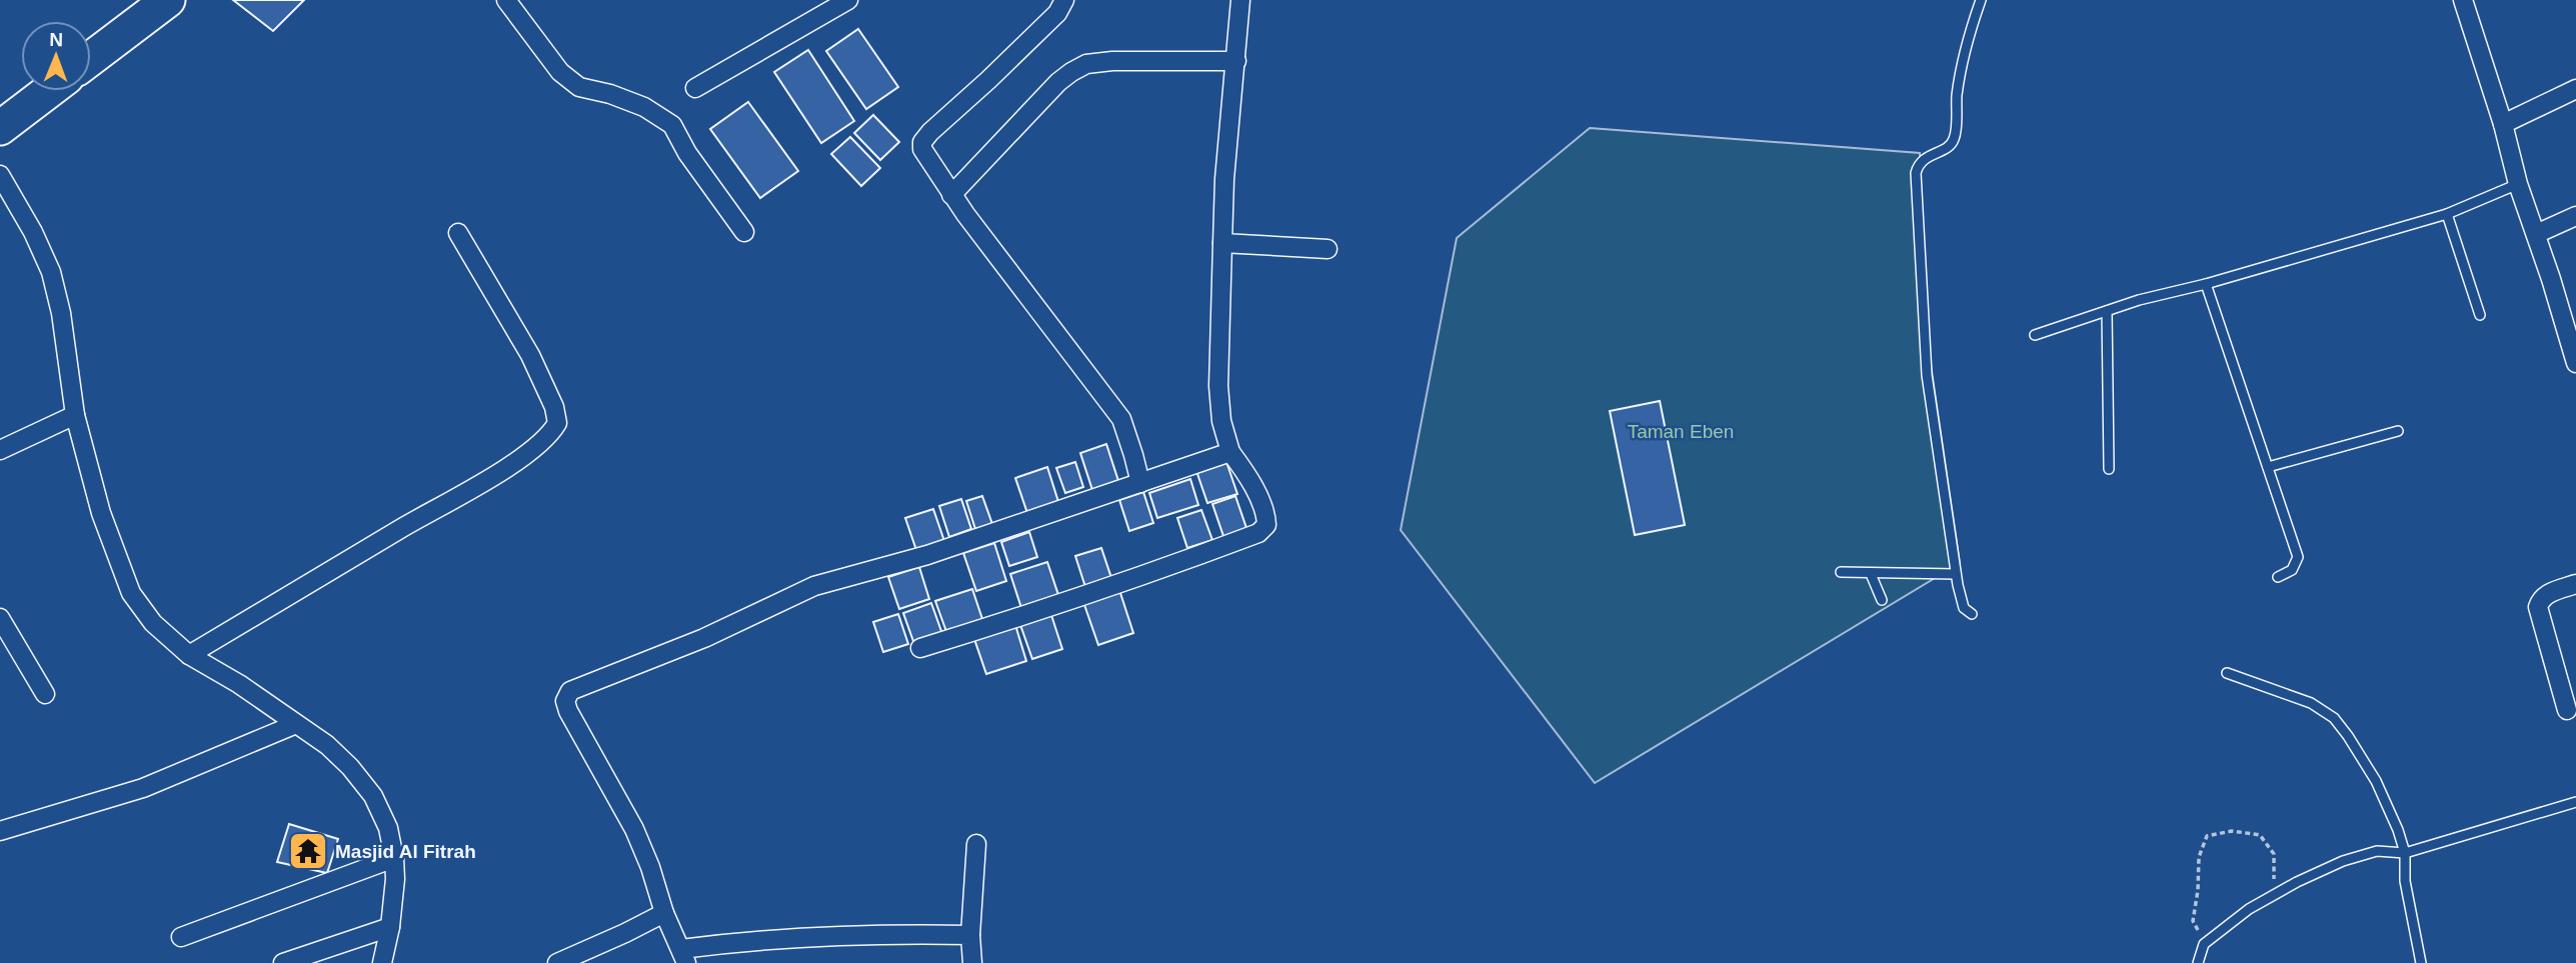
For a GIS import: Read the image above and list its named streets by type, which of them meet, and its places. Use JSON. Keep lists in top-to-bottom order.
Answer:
{
  "parks": ["Taman Eben"],
  "places": {
    "temple": ["Masjid Al Fitrah"]
  },
  "north": "top"
}
